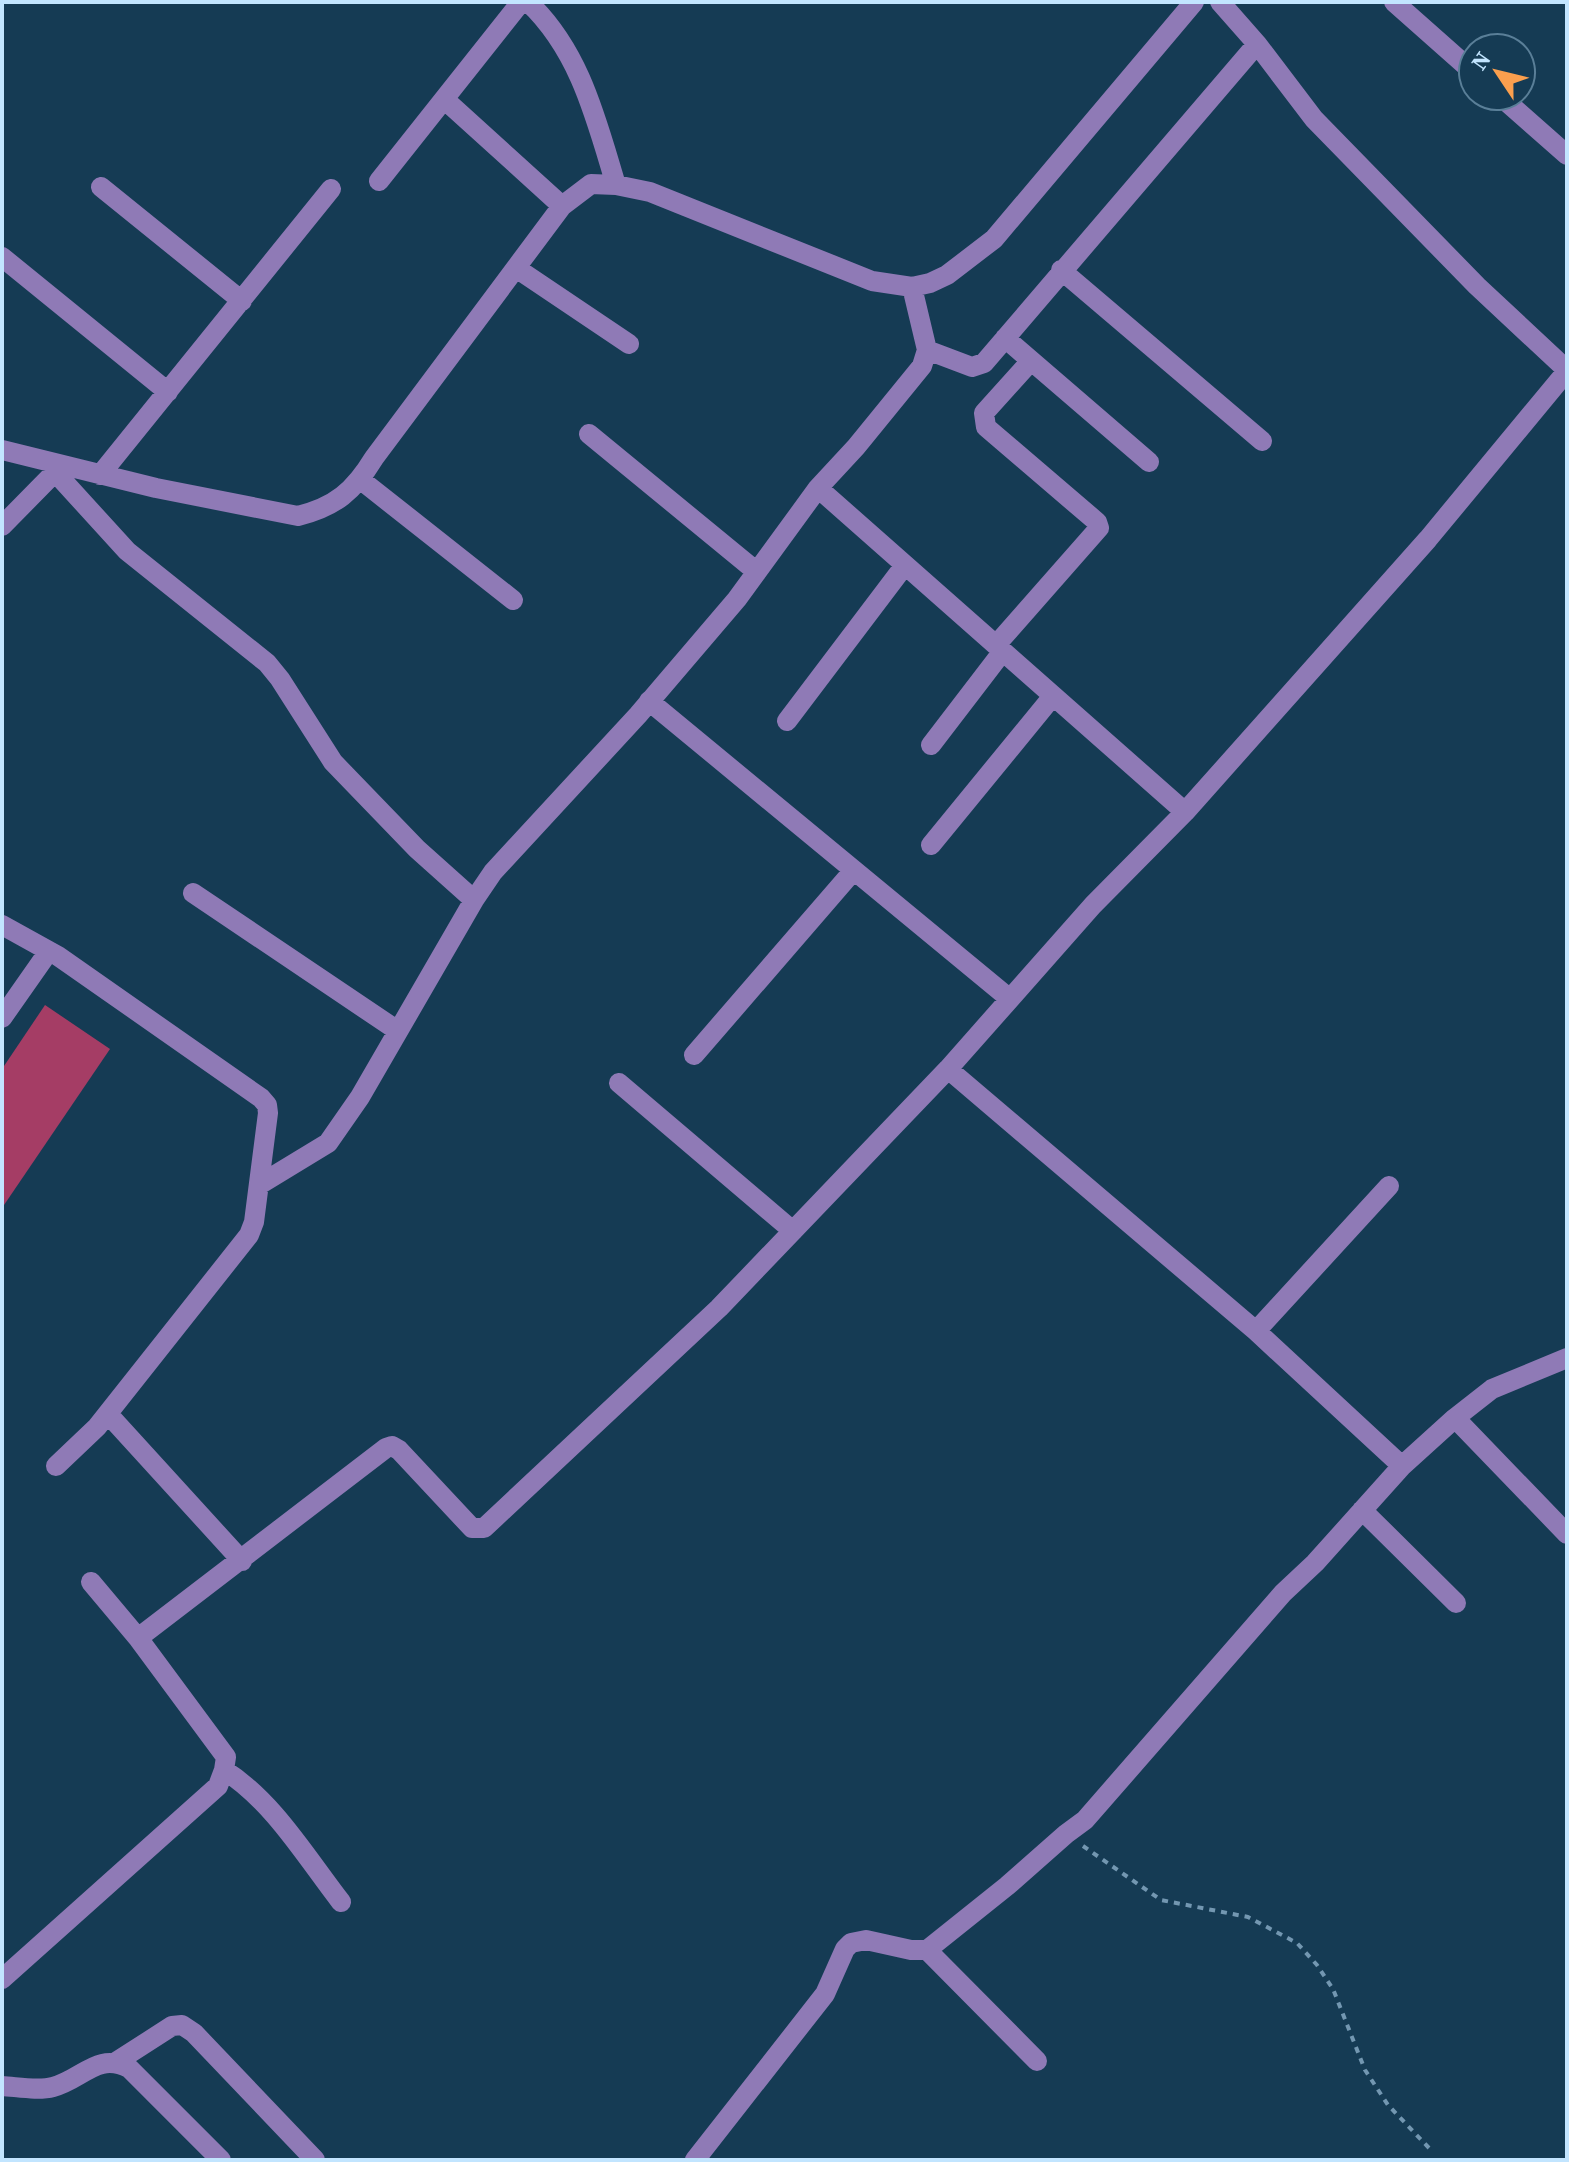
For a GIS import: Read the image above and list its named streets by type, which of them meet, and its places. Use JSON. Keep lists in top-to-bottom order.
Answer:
{
  "north": "top left"
}
